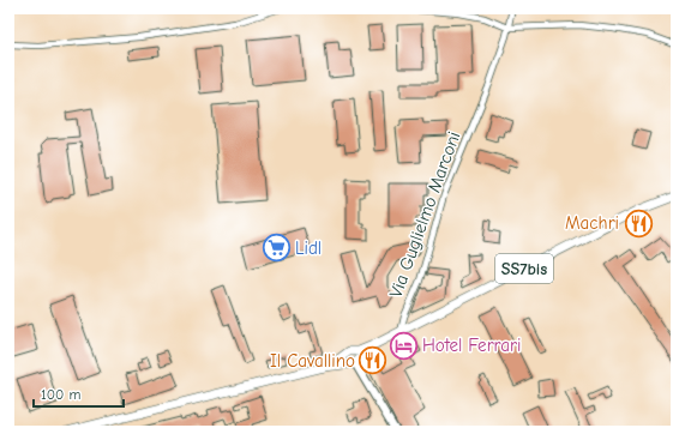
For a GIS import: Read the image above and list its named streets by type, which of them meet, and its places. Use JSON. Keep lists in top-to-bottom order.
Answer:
{
  "streets": {
    "main road": ["SS7bis"],
    "street": ["Via Guglielmo Marconi"]
  },
  "crossings": [
    ["Via Guglielmo Marconi", "SS7bis"]
  ],
  "places": {
    "restaurant": ["Machri", "Il Cavallino"],
    "supermarket": ["Lidl"],
    "hotel": ["Hotel Ferrari"]
  },
  "scale_bar": "100 m"
}
